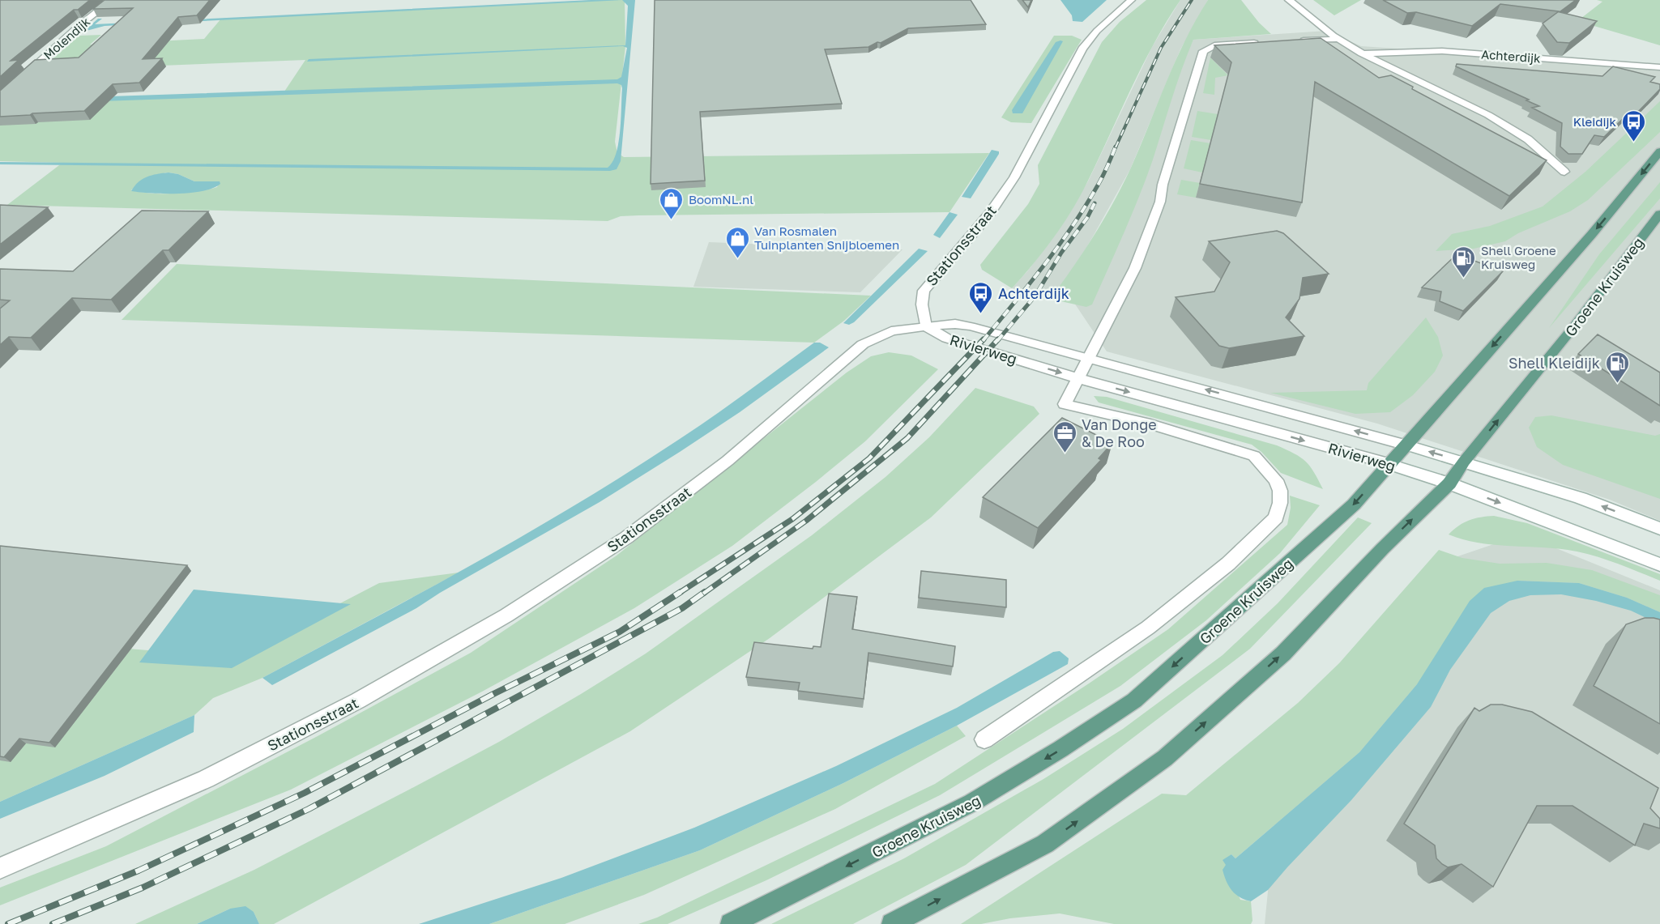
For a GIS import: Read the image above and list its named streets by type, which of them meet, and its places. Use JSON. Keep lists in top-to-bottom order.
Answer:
{
  "streets": {
    "main road": ["Groene Kruisweg"],
    "street": [
      "Molendijk",
      "Achterdijk",
      "Stationsstraat",
      "Rivierweg"
    ]
  },
  "crossings": [
    ["Stationsstraat", "Rivierweg"],
    ["Groene Kruisweg", "Rivierweg"]
  ],
  "places": {
    "bus stop": ["Kleidijk", "Achterdijk"],
    "shop": ["BoomNL.nl", "Van Rosmalen Tuinplanten Snijbloemen"],
    "fuel station": ["Shell Groene Kruisweg", "Shell Kleidijk"],
    "office": ["Van Donge & De Roo"]
  }
}
